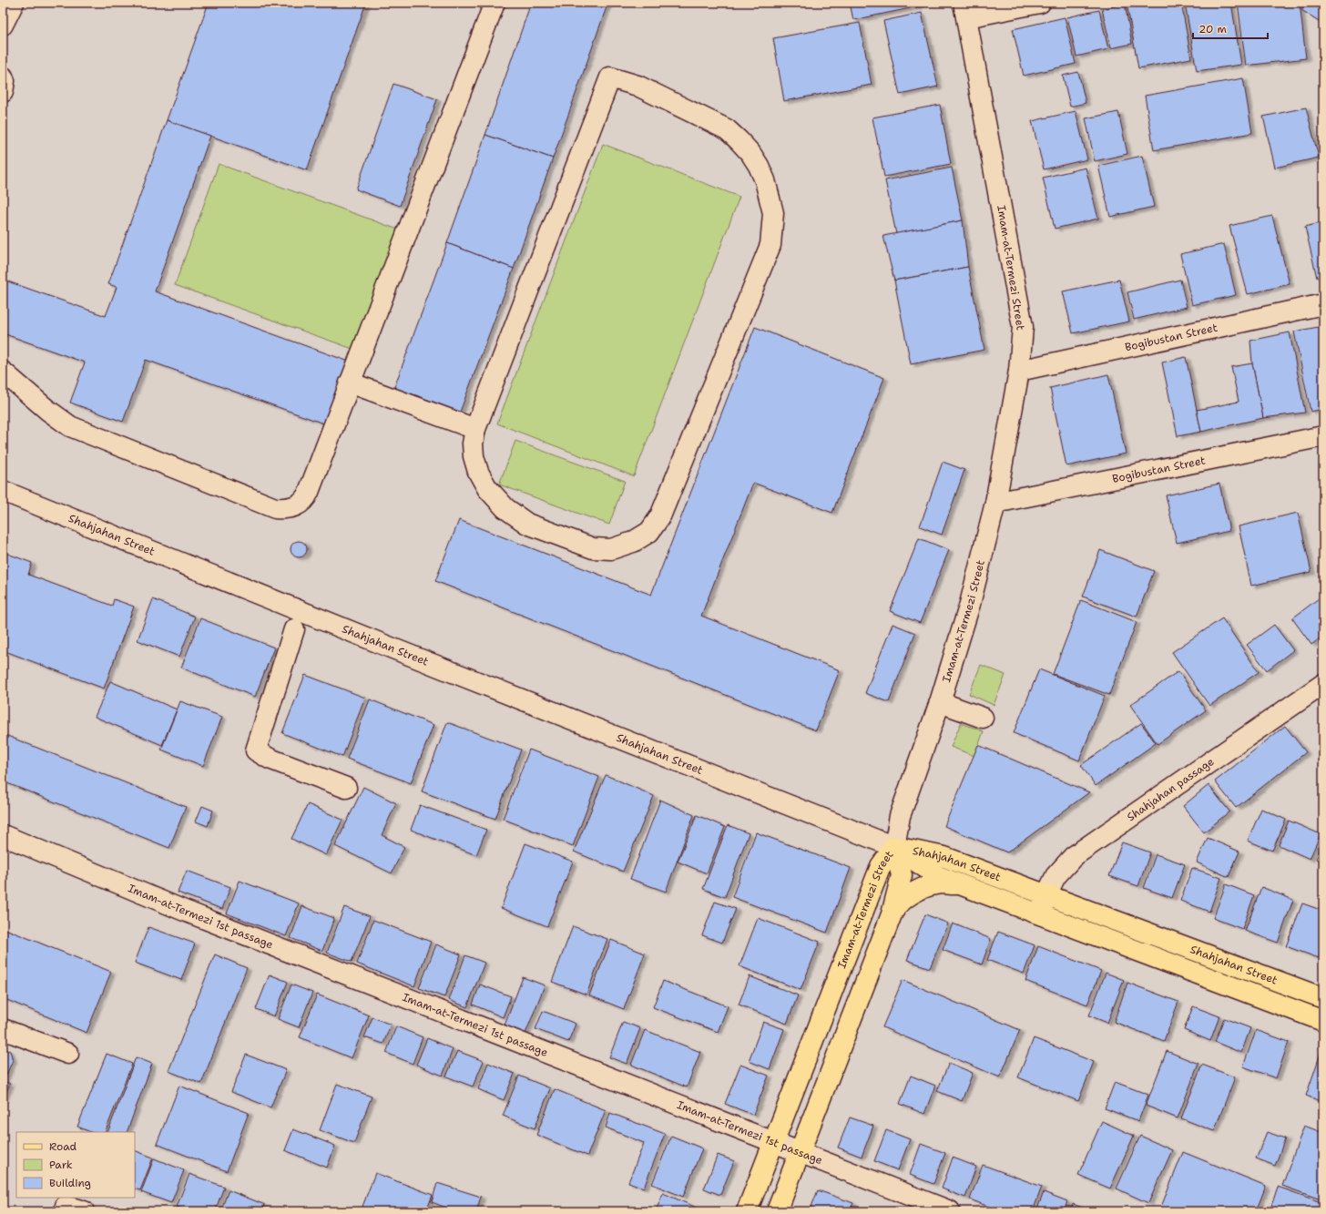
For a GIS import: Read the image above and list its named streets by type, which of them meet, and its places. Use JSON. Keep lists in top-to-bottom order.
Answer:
{
  "streets": {
    "main road": ["Imam-at-Termezi Street", "Shahjahan Street"],
    "street": [
      "Bogibustan Street",
      "Bogibustаn Street",
      "Shahjahan passage",
      "Imam-at-Termezi 1st passage"
    ]
  },
  "crossings": [
    ["Imam-at-Termezi Street", "Bogibustan Street"],
    ["Imam-at-Termezi Street", "Bogibustаn Street"],
    ["Imam-at-Termezi Street", "Shahjahan Street"],
    ["Imam-at-Termezi Street", "Imam-at-Termezi 1st passage"],
    ["Shahjahan Street", "Shahjahan passage"]
  ],
  "legend": ["Road", "Park", "Building"],
  "scale_bar": "20 m"
}
